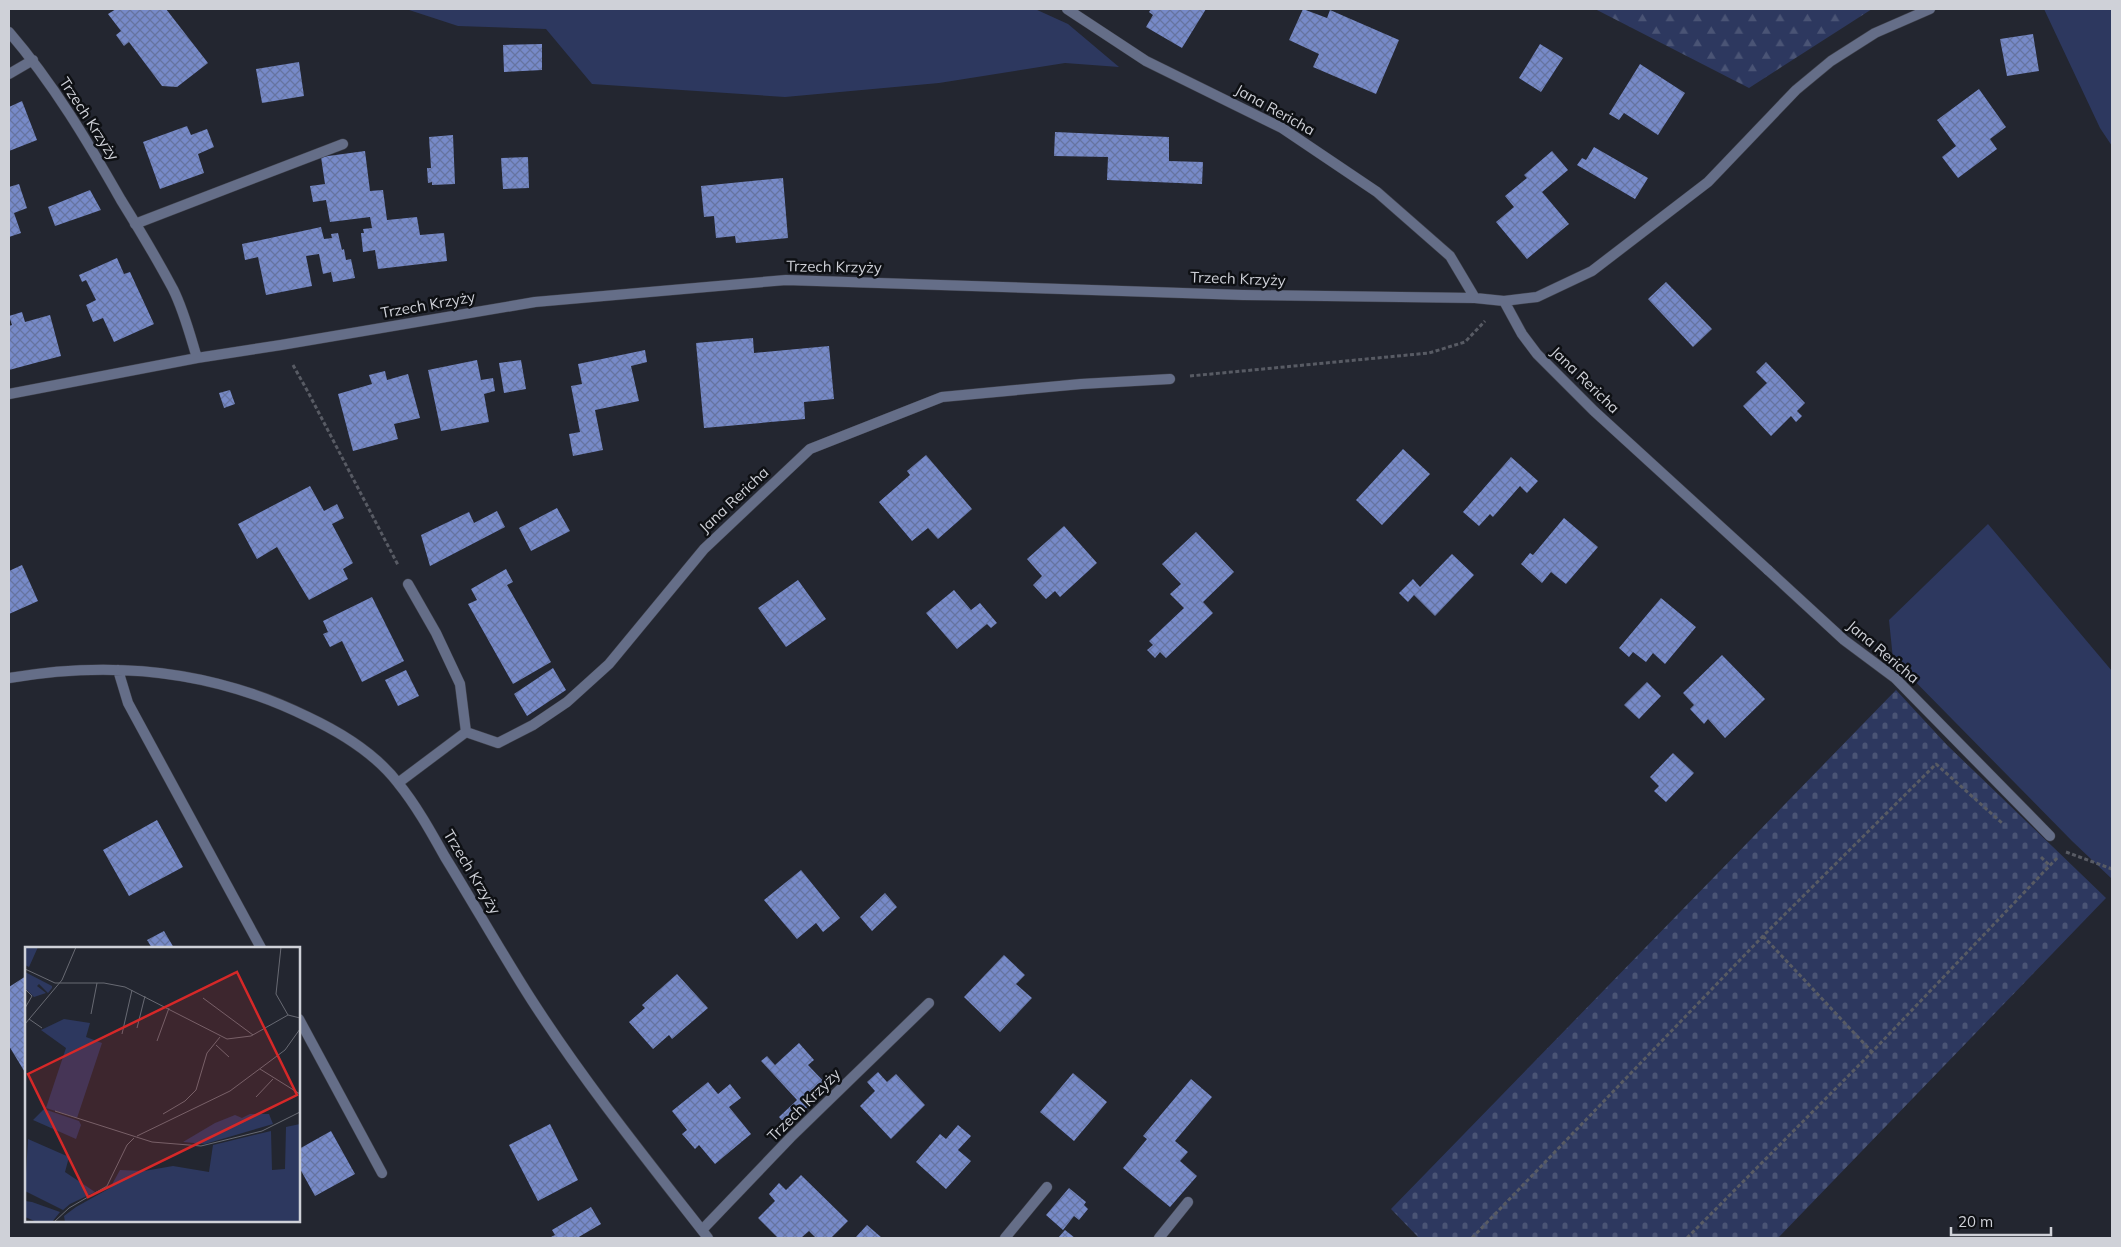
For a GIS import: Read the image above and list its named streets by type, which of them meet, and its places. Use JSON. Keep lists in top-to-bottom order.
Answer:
{
  "streets": {
    "street": ["Jana Rericha", "Trzech Krzyży"]
  },
  "crossings": [
    ["Jana Rericha", "Trzech Krzyży"]
  ],
  "scale_bar": "20 m"
}
